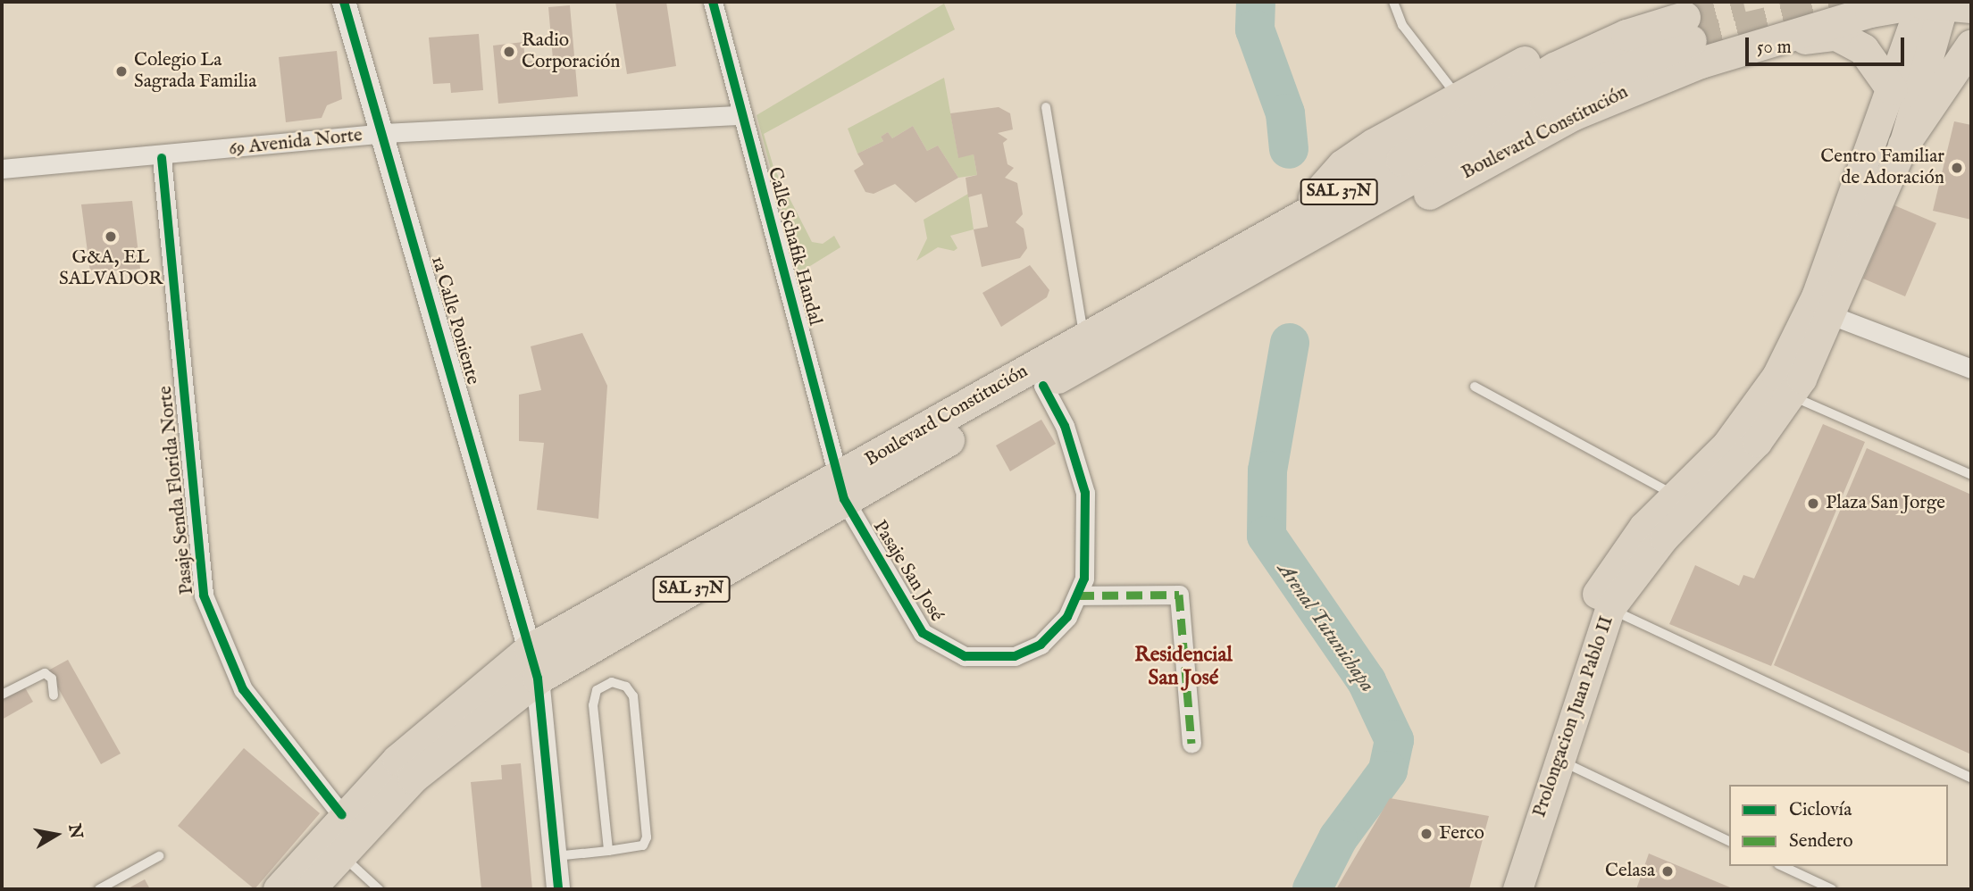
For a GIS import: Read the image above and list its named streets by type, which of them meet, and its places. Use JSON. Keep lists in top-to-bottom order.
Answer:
{
  "streets": {
    "highway": ["Boulevard Constitución", "SAL 37N"],
    "main road": ["Prolongacion Juan Pablo II"],
    "street": [
      "69 Avenida Norte",
      "Calle Schafik Handal",
      "1a Calle Poniente",
      "Pasaje Senda Florida Norte",
      "Pasaje San José"
    ]
  },
  "crossings": [
    ["Boulevard Constitución", "Calle Schafik Handal"],
    ["Boulevard Constitución", "1a Calle Poniente"],
    ["Boulevard Constitución", "Pasaje Senda Florida Norte"],
    ["Boulevard Constitución", "Pasaje San José"],
    ["Boulevard Constitución", "Prolongacion Juan Pablo II"],
    ["69 Avenida Norte", "Calle Schafik Handal"],
    ["69 Avenida Norte", "1a Calle Poniente"],
    ["69 Avenida Norte", "Pasaje Senda Florida Norte"],
    ["Calle Schafik Handal", "Pasaje San José"]
  ],
  "districts": ["Residencial San José"],
  "water": ["Arenal Tutunichapa"],
  "places": [
    "Radio Corporación",
    "Colegio La Sagrada Familia",
    "Centro Familiar de Adoración",
    "G&A, EL SALVADOR",
    "Plaza San Jorge",
    "Ferco",
    "Celasa"
  ],
  "legend": ["Ciclovía", "Sendero"],
  "scale_bar": "50 m",
  "north": "right"
}
